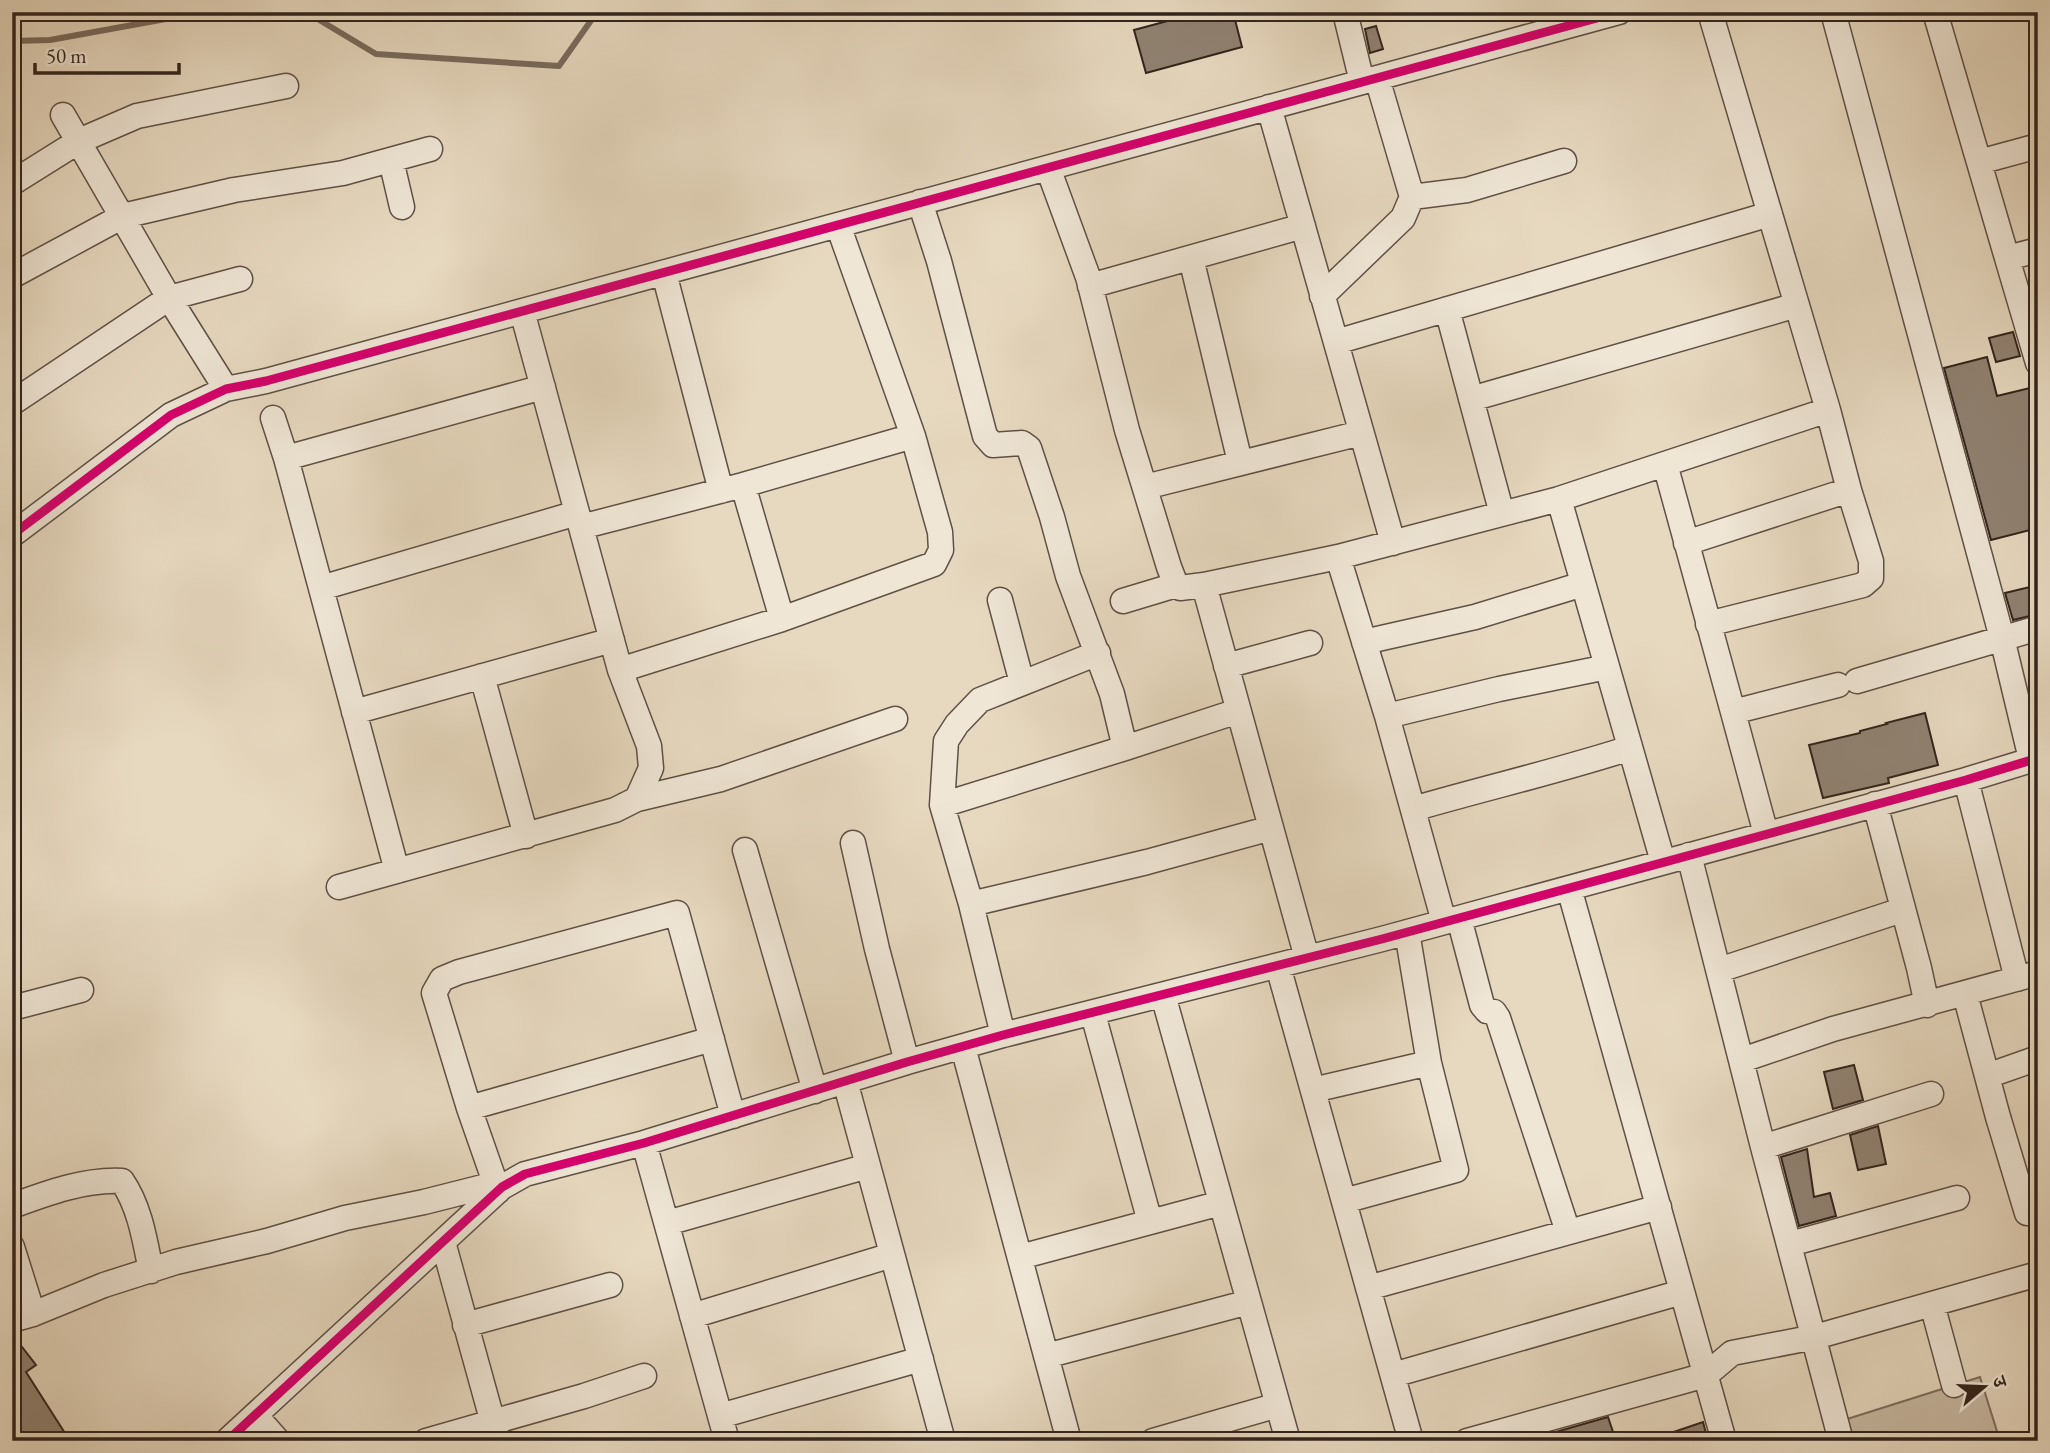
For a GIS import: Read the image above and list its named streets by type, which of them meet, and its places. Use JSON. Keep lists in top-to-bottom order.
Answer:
{
  "scale_bar": "50 m",
  "north": "right"
}
